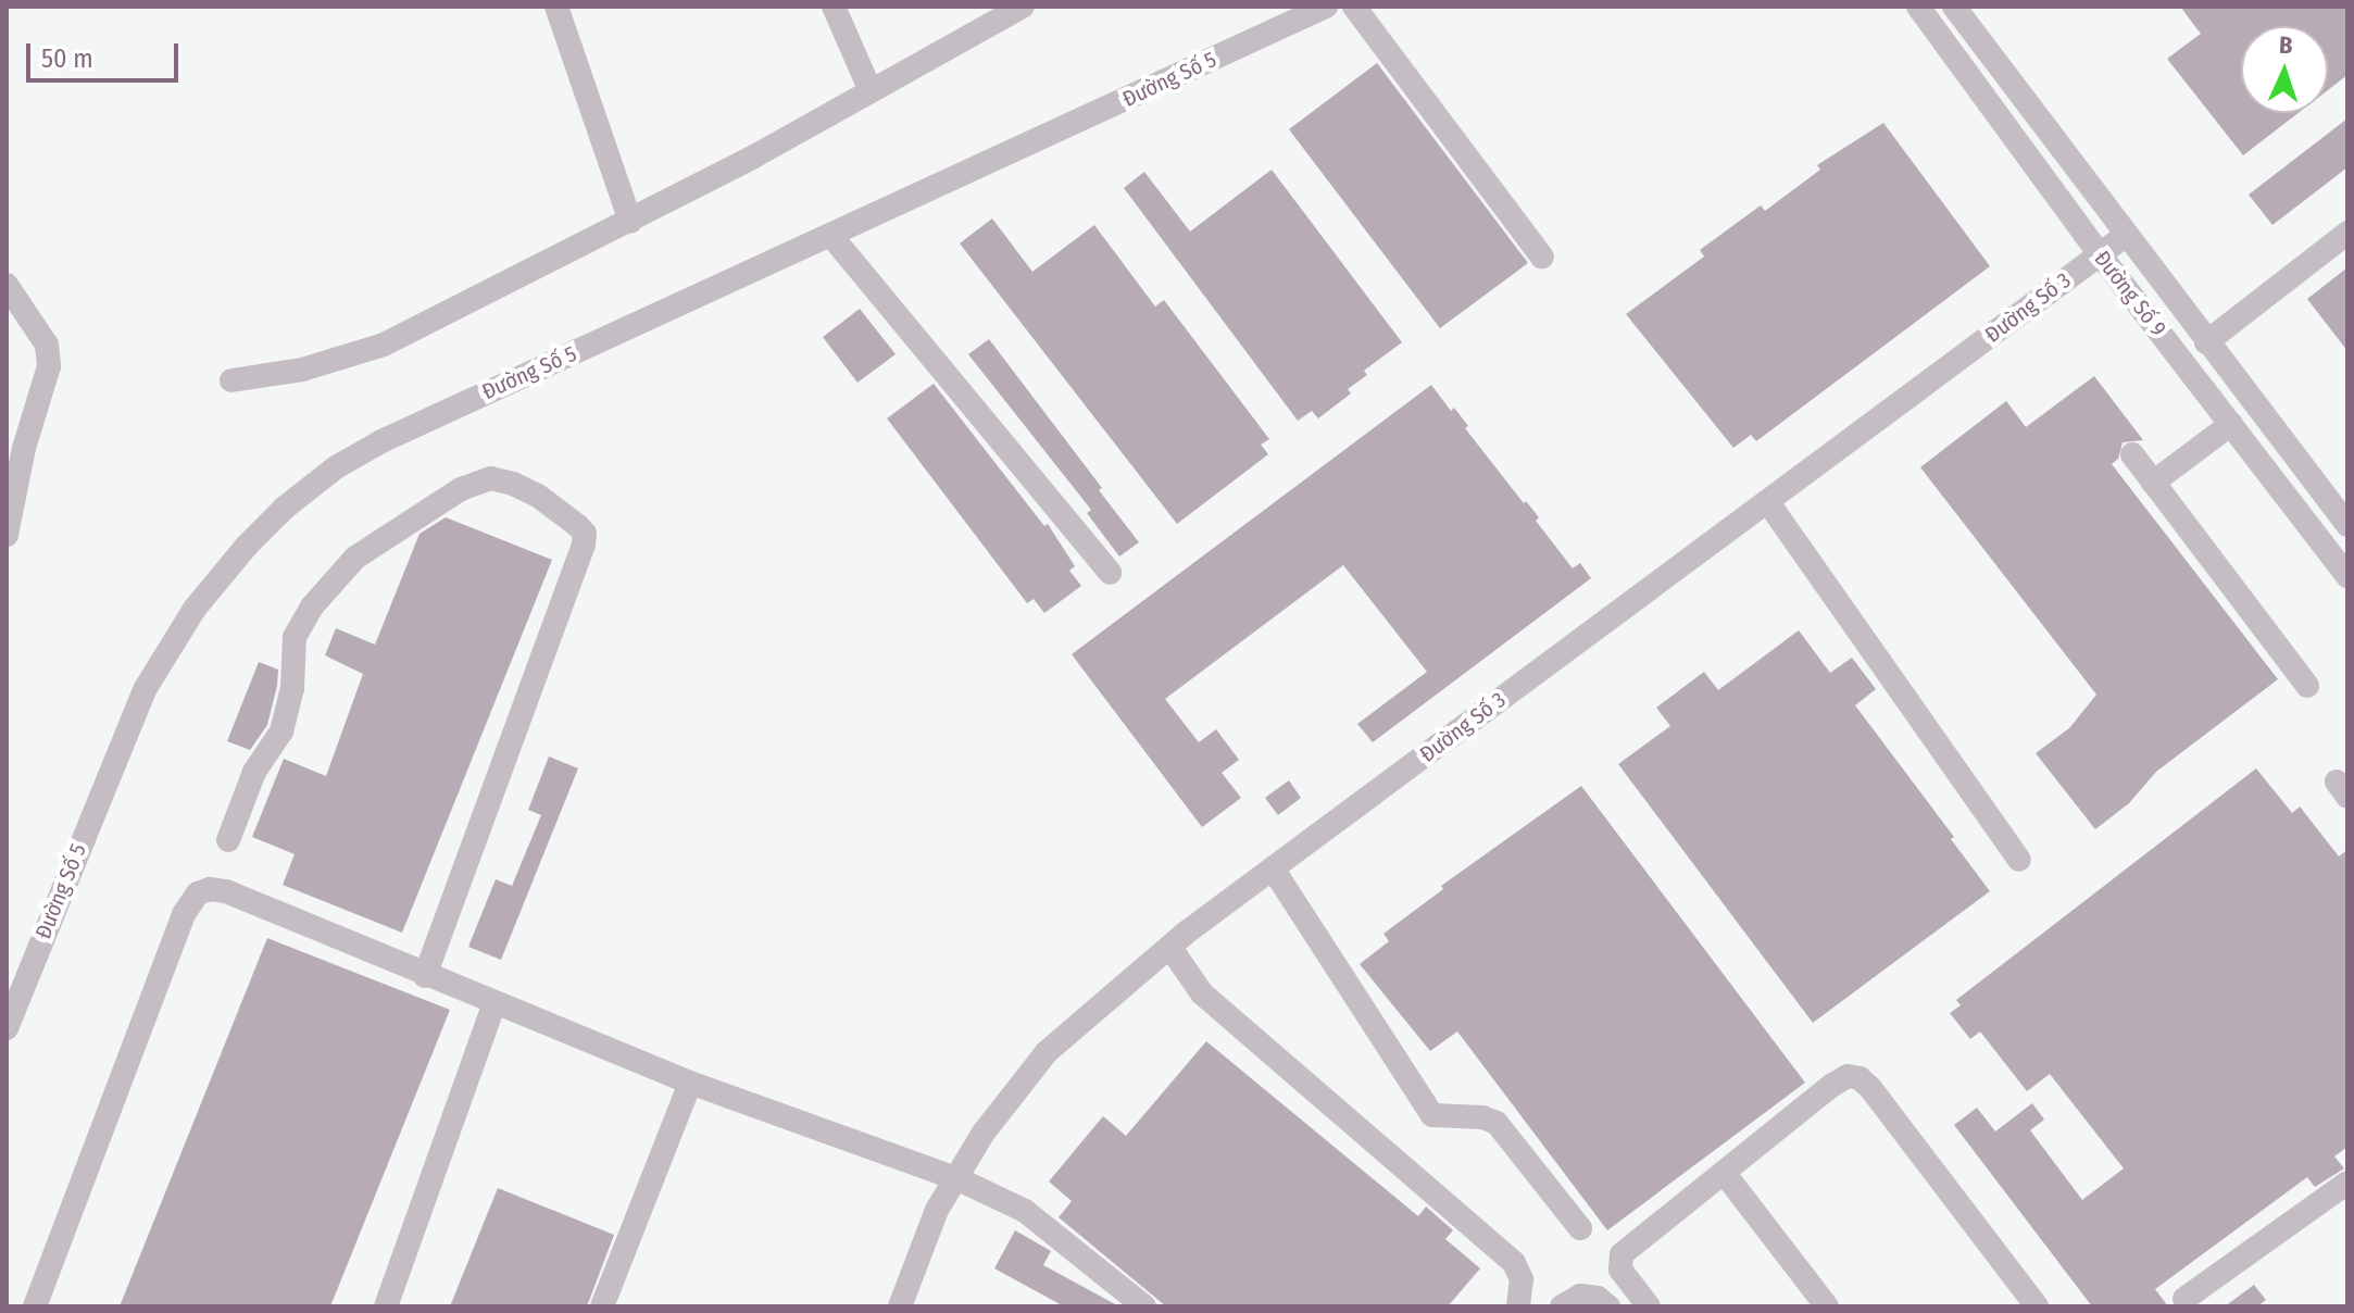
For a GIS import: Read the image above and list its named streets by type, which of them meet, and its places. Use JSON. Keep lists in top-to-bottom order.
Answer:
{
  "streets": {
    "street": ["Đường Số 5", "Đường Số 9", "Đường Số 3"]
  },
  "crossings": [
    ["Đường Số 9", "Đường Số 3"]
  ],
  "scale_bar": "50 m",
  "north": "top"
}
